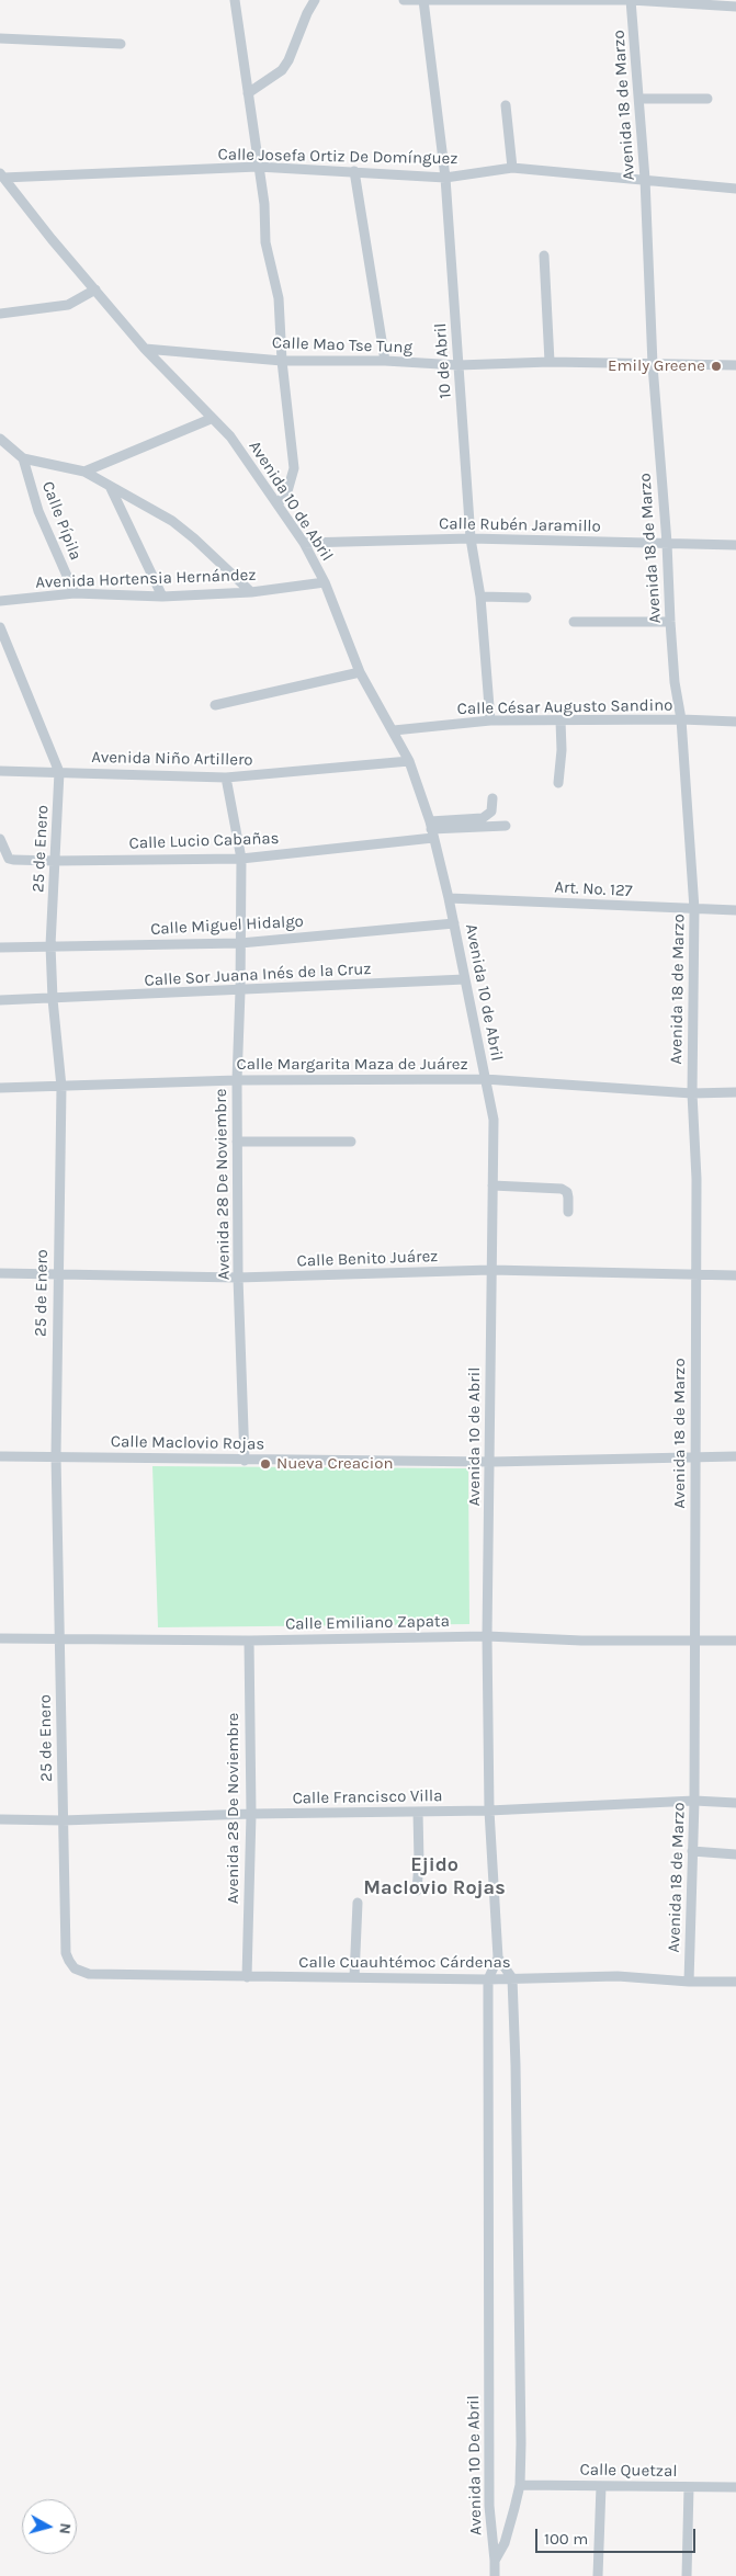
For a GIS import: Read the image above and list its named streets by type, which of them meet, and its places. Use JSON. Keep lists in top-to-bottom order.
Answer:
{
  "streets": {
    "street": [
      "Avenida 18 de Marzo",
      "Calle Josefa Ortiz De Domínguez",
      "Calle Mao Tse Tung",
      "10 de Abril",
      "Avenida 10 de Abril",
      "Calle Pípila",
      "Calle Rubén Jaramillo",
      "Avenida Hortensia Hernández",
      "Calle César Augusto Sandino",
      "Avenida Niño Artillero",
      "Calle Lucio Cabañas",
      "25 de Enero",
      "Art. No. 127",
      "Calle Miguel Hidalgo",
      "Calle Sor Juana Inés de la Cruz",
      "Calle Margarita Maza de Juárez",
      "Avenida 28 De Noviembre",
      "Calle Benito Juárez",
      "Calle Maclovio Rojas",
      "Calle Emiliano Zapata",
      "Calle Francisco Villa",
      "Calle Cuauhtémoc Cárdenas",
      "Avenida 10 De Abril",
      "Calle Quetzal"
    ]
  },
  "crossings": [
    ["Avenida 18 de Marzo", "Calle Josefa Ortiz De Domínguez"],
    ["Avenida 18 de Marzo", "Calle Mao Tse Tung"],
    ["Avenida 18 de Marzo", "Calle Rubén Jaramillo"],
    ["Avenida 18 de Marzo", "Calle César Augusto Sandino"],
    ["Avenida 18 de Marzo", "Art. No. 127"],
    ["Avenida 18 de Marzo", "Calle Margarita Maza de Juárez"],
    ["Avenida 18 de Marzo", "Calle Benito Juárez"],
    ["Avenida 18 de Marzo", "Calle Maclovio Rojas"],
    ["Avenida 18 de Marzo", "Calle Emiliano Zapata"],
    ["Avenida 18 de Marzo", "Calle Francisco Villa"],
    ["Avenida 18 de Marzo", "Calle Cuauhtémoc Cárdenas"],
    ["Calle Josefa Ortiz De Domínguez", "10 de Abril"],
    ["Calle Josefa Ortiz De Domínguez", "Avenida 10 de Abril"],
    ["Calle Mao Tse Tung", "10 de Abril"],
    ["Calle Mao Tse Tung", "Avenida 10 de Abril"],
    ["10 de Abril", "Calle Rubén Jaramillo"],
    ["10 de Abril", "Calle César Augusto Sandino"],
    ["Avenida 10 de Abril", "Calle Rubén Jaramillo"],
    ["Avenida 10 de Abril", "Avenida Hortensia Hernández"],
    ["Avenida 10 de Abril", "Calle César Augusto Sandino"],
    ["Avenida 10 de Abril", "Avenida Niño Artillero"],
    ["Avenida 10 de Abril", "Calle Lucio Cabañas"],
    ["Avenida 10 de Abril", "Art. No. 127"],
    ["Avenida 10 de Abril", "Calle Miguel Hidalgo"],
    ["Avenida 10 de Abril", "Calle Sor Juana Inés de la Cruz"],
    ["Avenida 10 de Abril", "Calle Margarita Maza de Juárez"],
    ["Avenida 10 de Abril", "Calle Benito Juárez"],
    ["Avenida 10 de Abril", "Calle Maclovio Rojas"],
    ["Avenida 10 de Abril", "Calle Emiliano Zapata"],
    ["Avenida 10 de Abril", "Calle Francisco Villa"],
    ["Calle Pípila", "Avenida Hortensia Hernández"],
    ["Avenida Niño Artillero", "25 de Enero"],
    ["Avenida Niño Artillero", "Avenida 28 De Noviembre"],
    ["Calle Lucio Cabañas", "25 de Enero"],
    ["Calle Lucio Cabañas", "Avenida 28 De Noviembre"],
    ["25 de Enero", "Calle Miguel Hidalgo"],
    ["25 de Enero", "Calle Sor Juana Inés de la Cruz"],
    ["25 de Enero", "Calle Margarita Maza de Juárez"],
    ["25 de Enero", "Calle Benito Juárez"],
    ["25 de Enero", "Calle Maclovio Rojas"],
    ["25 de Enero", "Calle Emiliano Zapata"],
    ["25 de Enero", "Calle Francisco Villa"],
    ["25 de Enero", "Calle Cuauhtémoc Cárdenas"],
    ["Calle Miguel Hidalgo", "Avenida 28 De Noviembre"],
    ["Calle Sor Juana Inés de la Cruz", "Avenida 28 De Noviembre"],
    ["Calle Margarita Maza de Juárez", "Avenida 28 De Noviembre"],
    ["Avenida 28 De Noviembre", "Calle Benito Juárez"],
    ["Avenida 28 De Noviembre", "Calle Maclovio Rojas"],
    ["Avenida 28 De Noviembre", "Calle Emiliano Zapata"],
    ["Avenida 28 De Noviembre", "Calle Francisco Villa"],
    ["Avenida 28 De Noviembre", "Calle Cuauhtémoc Cárdenas"],
    ["Calle Cuauhtémoc Cárdenas", "Avenida 10 De Abril"],
    ["Avenida 10 De Abril", "Calle Quetzal"]
  ],
  "districts": ["Ejido Maclovio Rojas"],
  "places": ["Emily Greene", "Nueva Creacion"],
  "scale_bar": "100 m",
  "north": "right"
}
